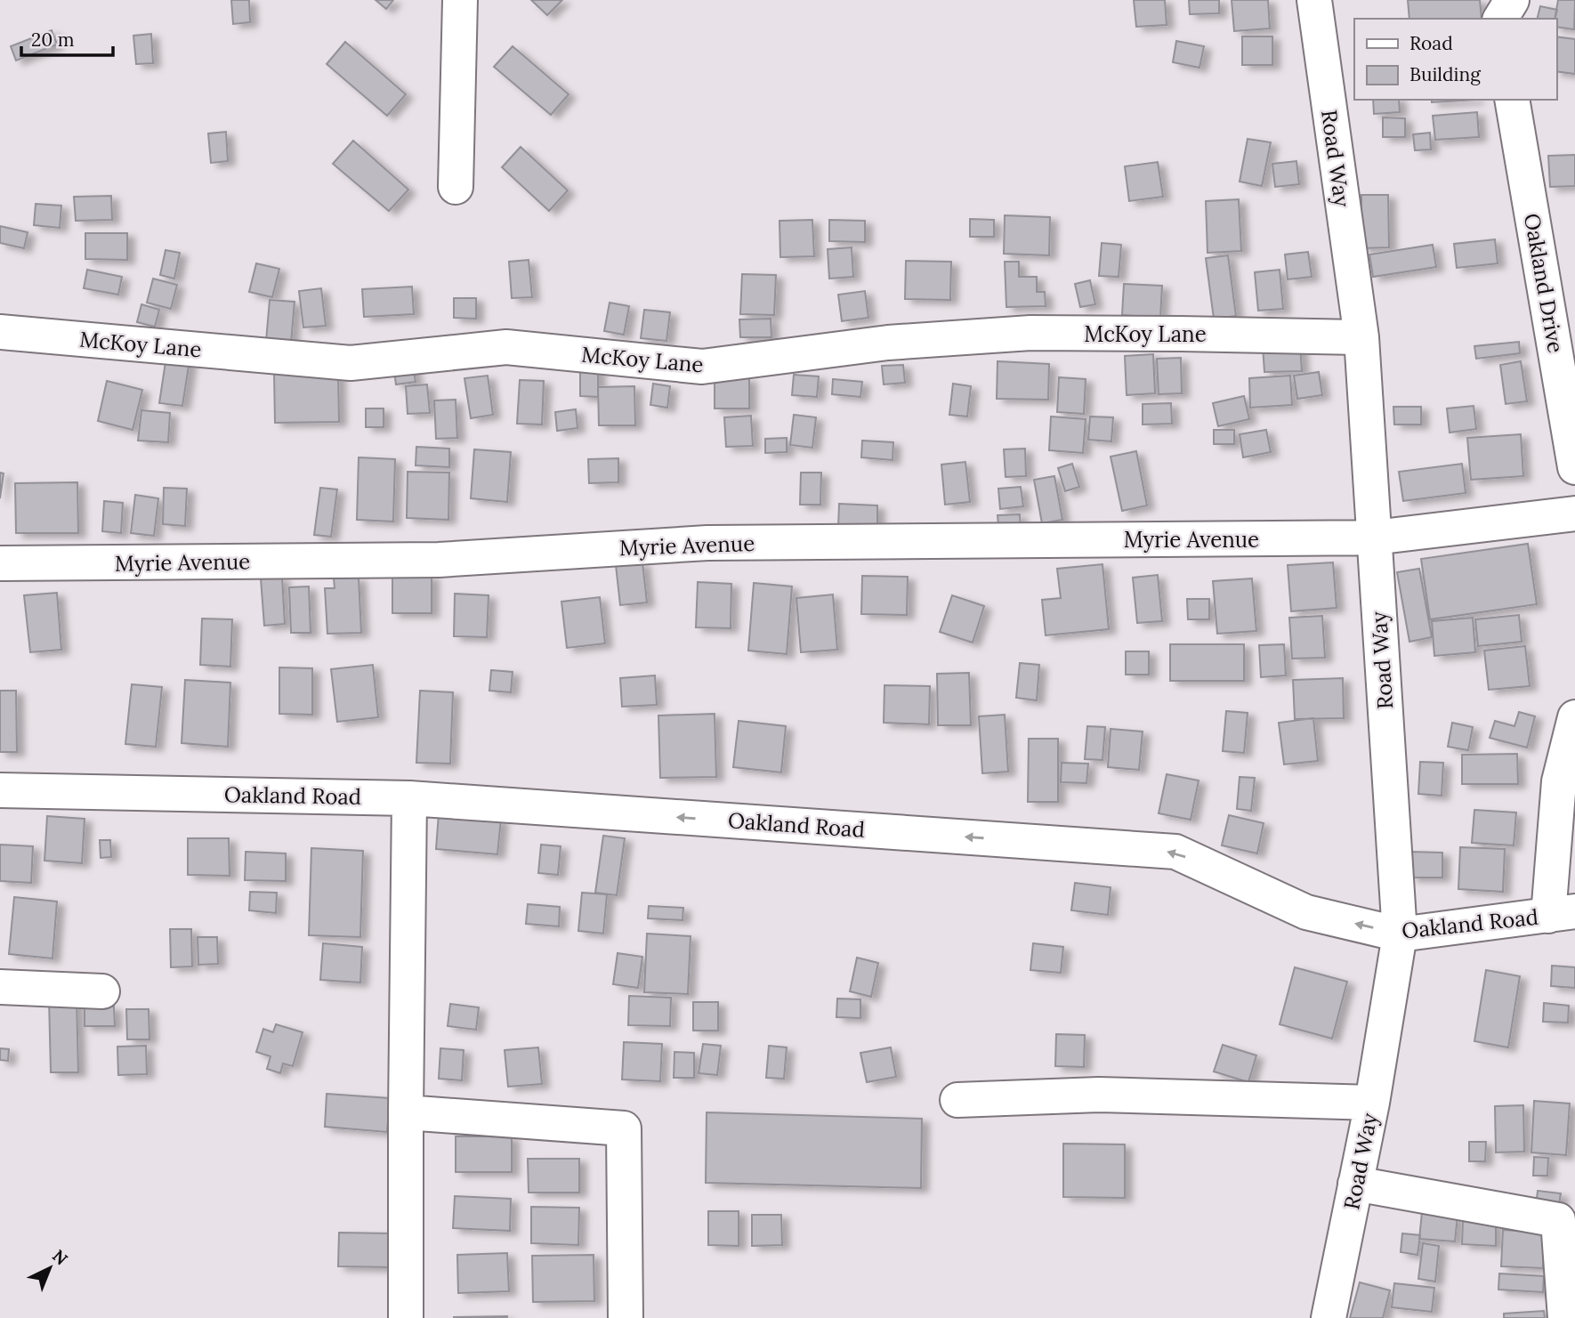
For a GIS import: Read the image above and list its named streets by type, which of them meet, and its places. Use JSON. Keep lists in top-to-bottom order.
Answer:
{
  "streets": {
    "street": [
      "Road Way",
      "Oakland Drive",
      "McKoy Lane",
      "Myrie Avenue",
      "Oakland Road"
    ]
  },
  "crossings": [
    ["Road Way", "McKoy Lane"],
    ["Road Way", "Myrie Avenue"],
    ["Road Way", "Oakland Road"]
  ],
  "legend": ["Road", "Building"],
  "scale_bar": "20 m",
  "north": "top right"
}
